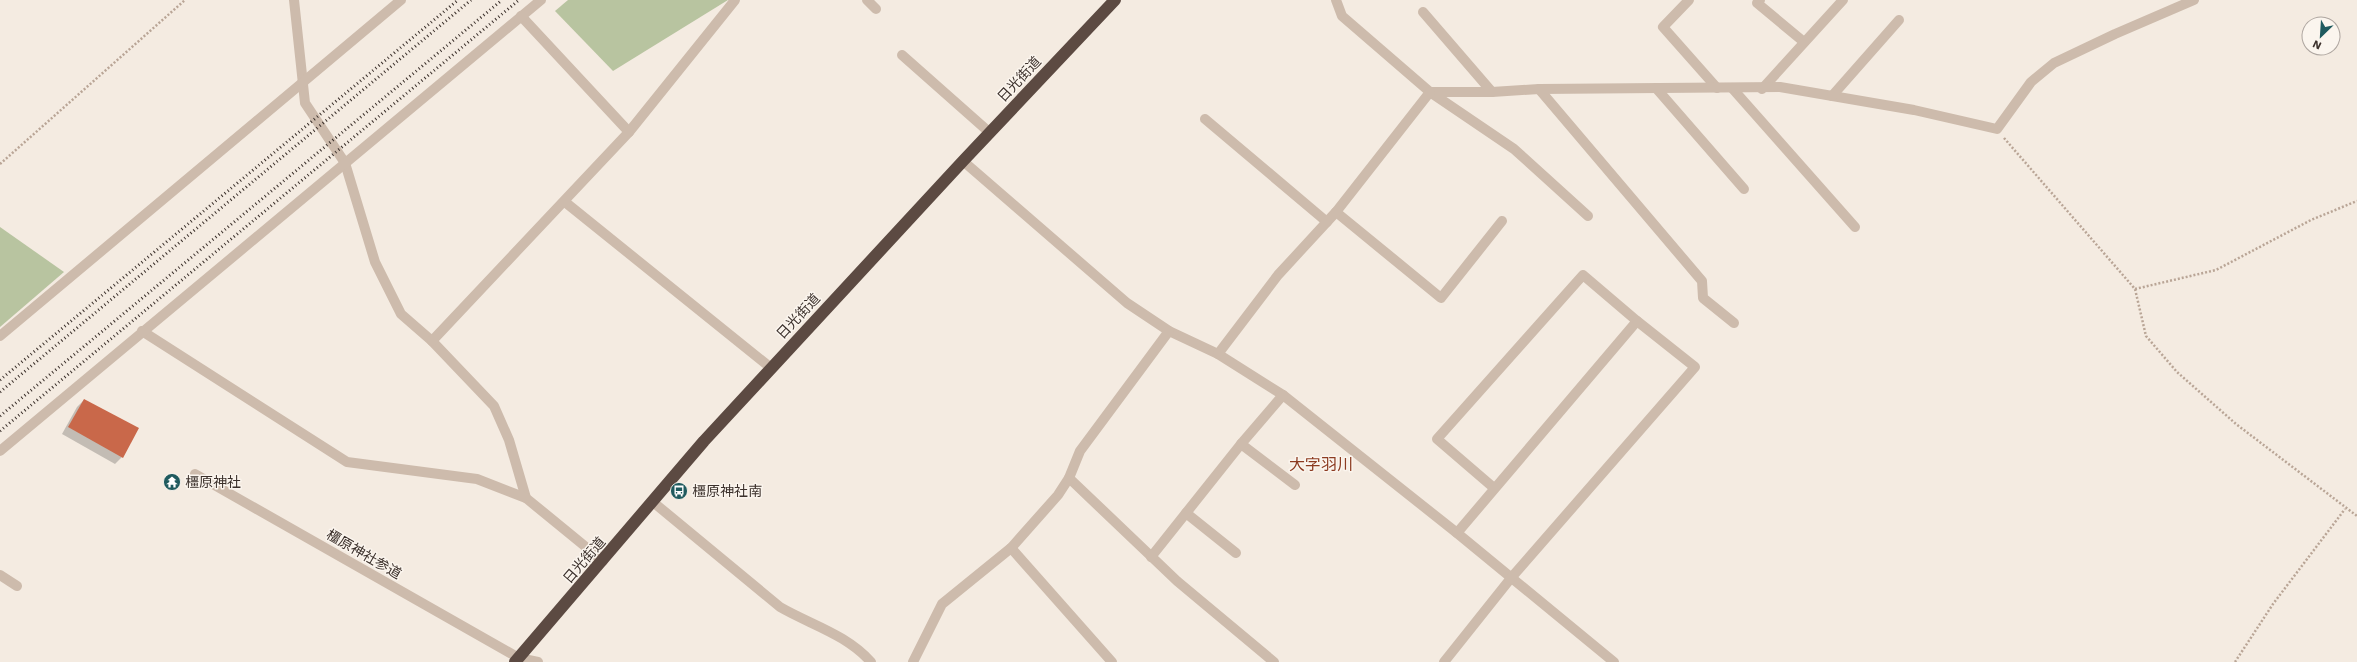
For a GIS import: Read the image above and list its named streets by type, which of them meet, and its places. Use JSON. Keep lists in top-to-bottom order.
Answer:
{
  "streets": {
    "highway": ["日光街道"],
    "street": ["橿原神社参道"]
  },
  "crossings": [
    ["日光街道", "橿原神社参道"]
  ],
  "districts": ["大字羽川"],
  "places": {
    "temple": ["橿原神社"],
    "bus stop": ["橿原神社南"]
  },
  "north": "bottom left"
}
